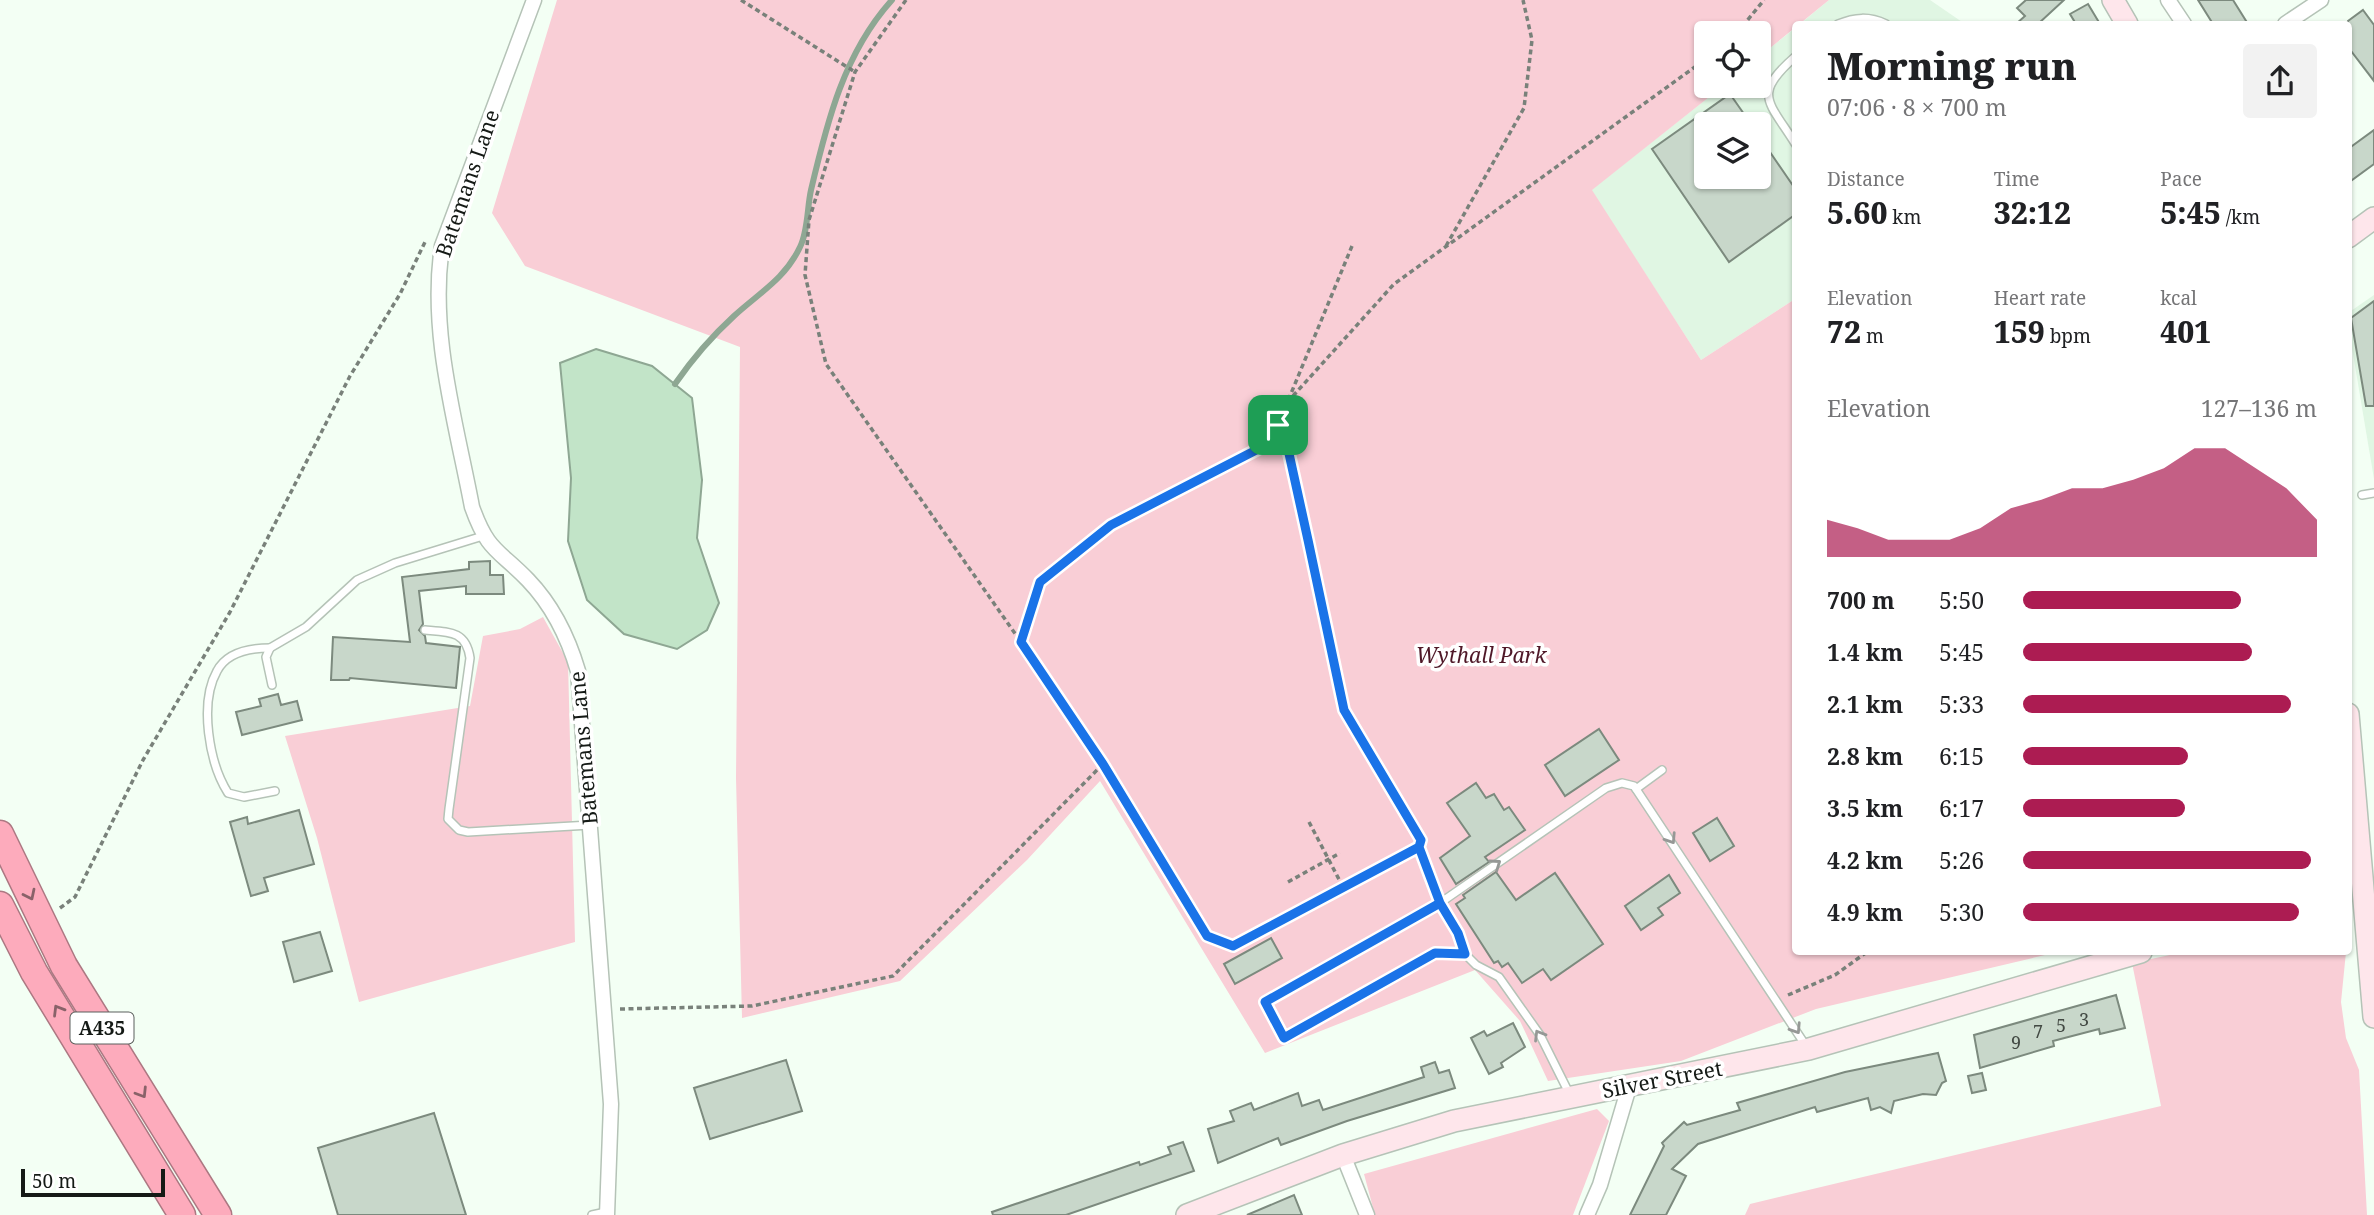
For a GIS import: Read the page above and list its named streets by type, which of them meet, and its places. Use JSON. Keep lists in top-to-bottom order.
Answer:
{
  "streets": {
    "highway": ["A435"],
    "street": ["Batemans Lane", "Silver Street"]
  },
  "parks": ["Wythall Park"],
  "house_numbers": [
    "3",
    "5",
    "7",
    "9"
  ],
  "scale_bar": "50 m",
  "page": {
    "heading": ["Morning run", "07:06 · 8 × 700 m"],
    "stats": [
      ["Distance", "5.60 km"],
      ["Time", "32:12"],
      ["Pace", "5:45 /km"],
      ["Elevation", "72 m"],
      ["Heart rate", "159 bpm"],
      ["kcal", "401"]
    ],
    "chart": ["Elevation", "127–136 m"],
    "list": [
      {
        "name": "700 m",
        "note": "5:50"
      },
      {
        "name": "1.4 km",
        "note": "5:45"
      },
      {
        "name": "2.1 km",
        "note": "5:33"
      },
      {
        "name": "2.8 km",
        "note": "6:15"
      },
      {
        "name": "3.5 km",
        "note": "6:17"
      },
      {
        "name": "4.2 km",
        "note": "5:26"
      },
      {
        "name": "4.9 km",
        "note": "5:30"
      }
    ],
    "scale": "50 m"
  }
}
